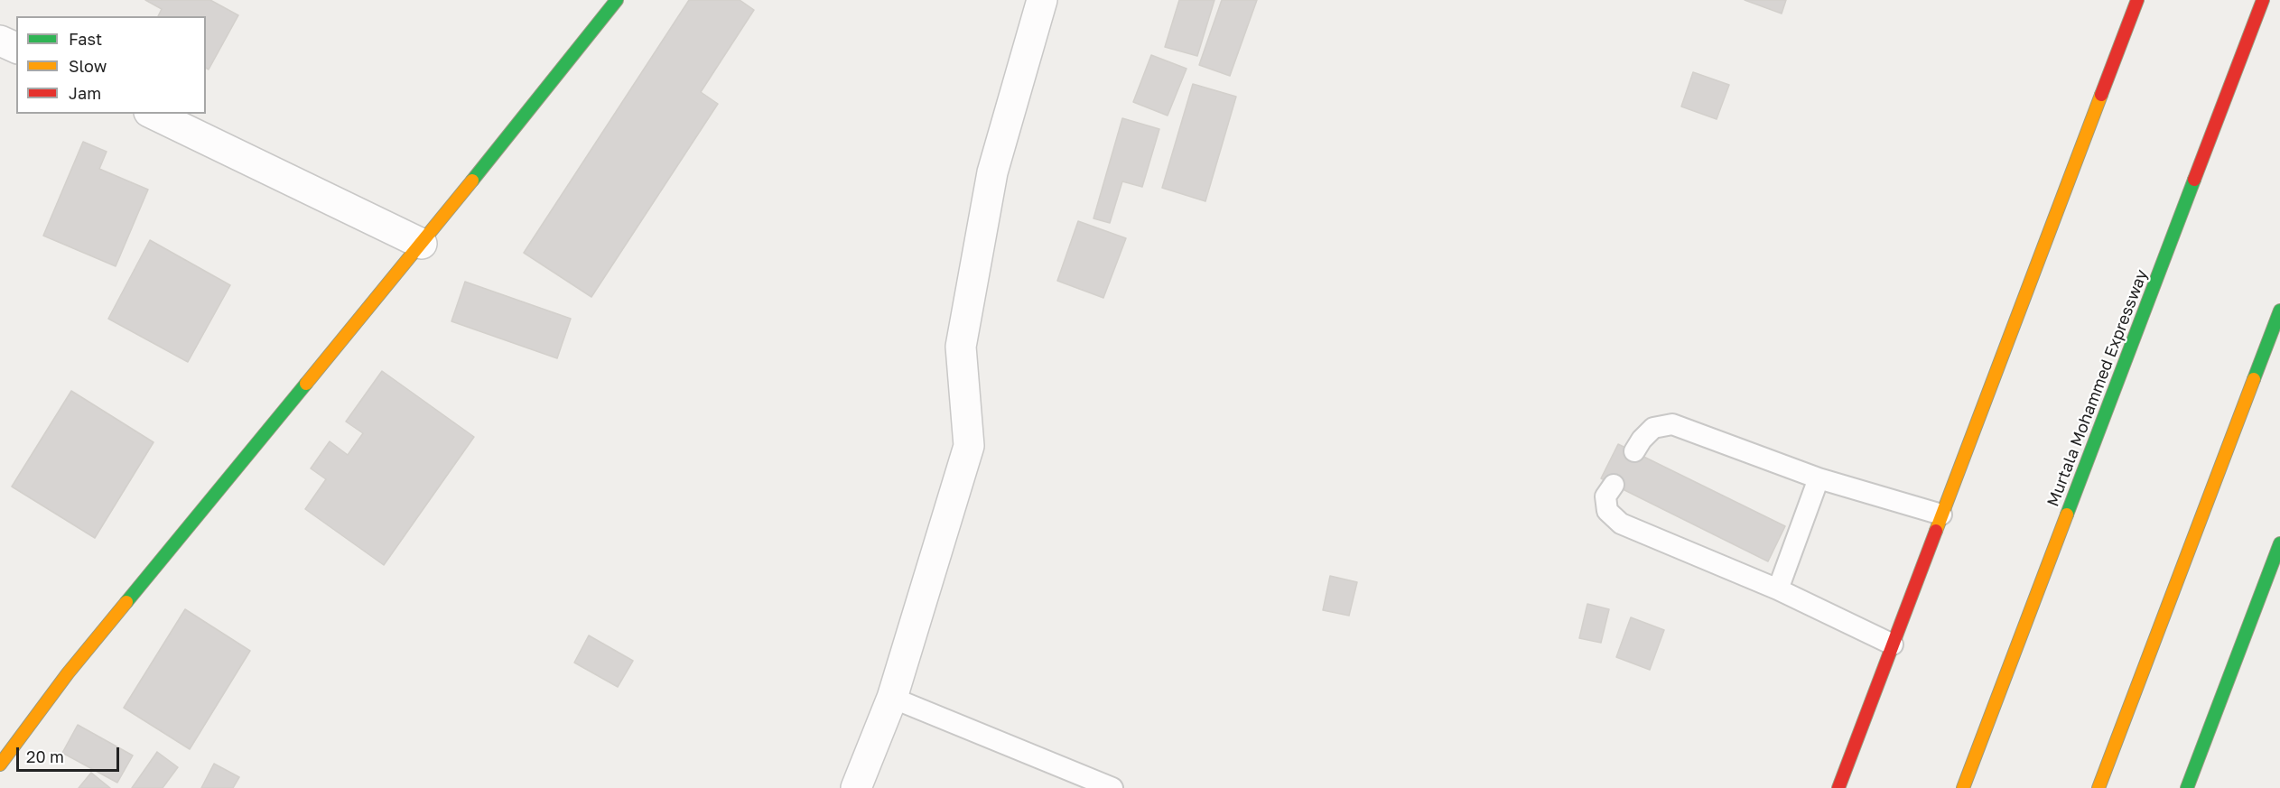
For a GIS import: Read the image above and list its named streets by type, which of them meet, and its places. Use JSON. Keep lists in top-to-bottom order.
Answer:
{
  "streets": {
    "main road": ["Murtala Mohammed Expressway"]
  },
  "legend": ["Fast", "Slow", "Jam"],
  "scale_bar": "20 m"
}
